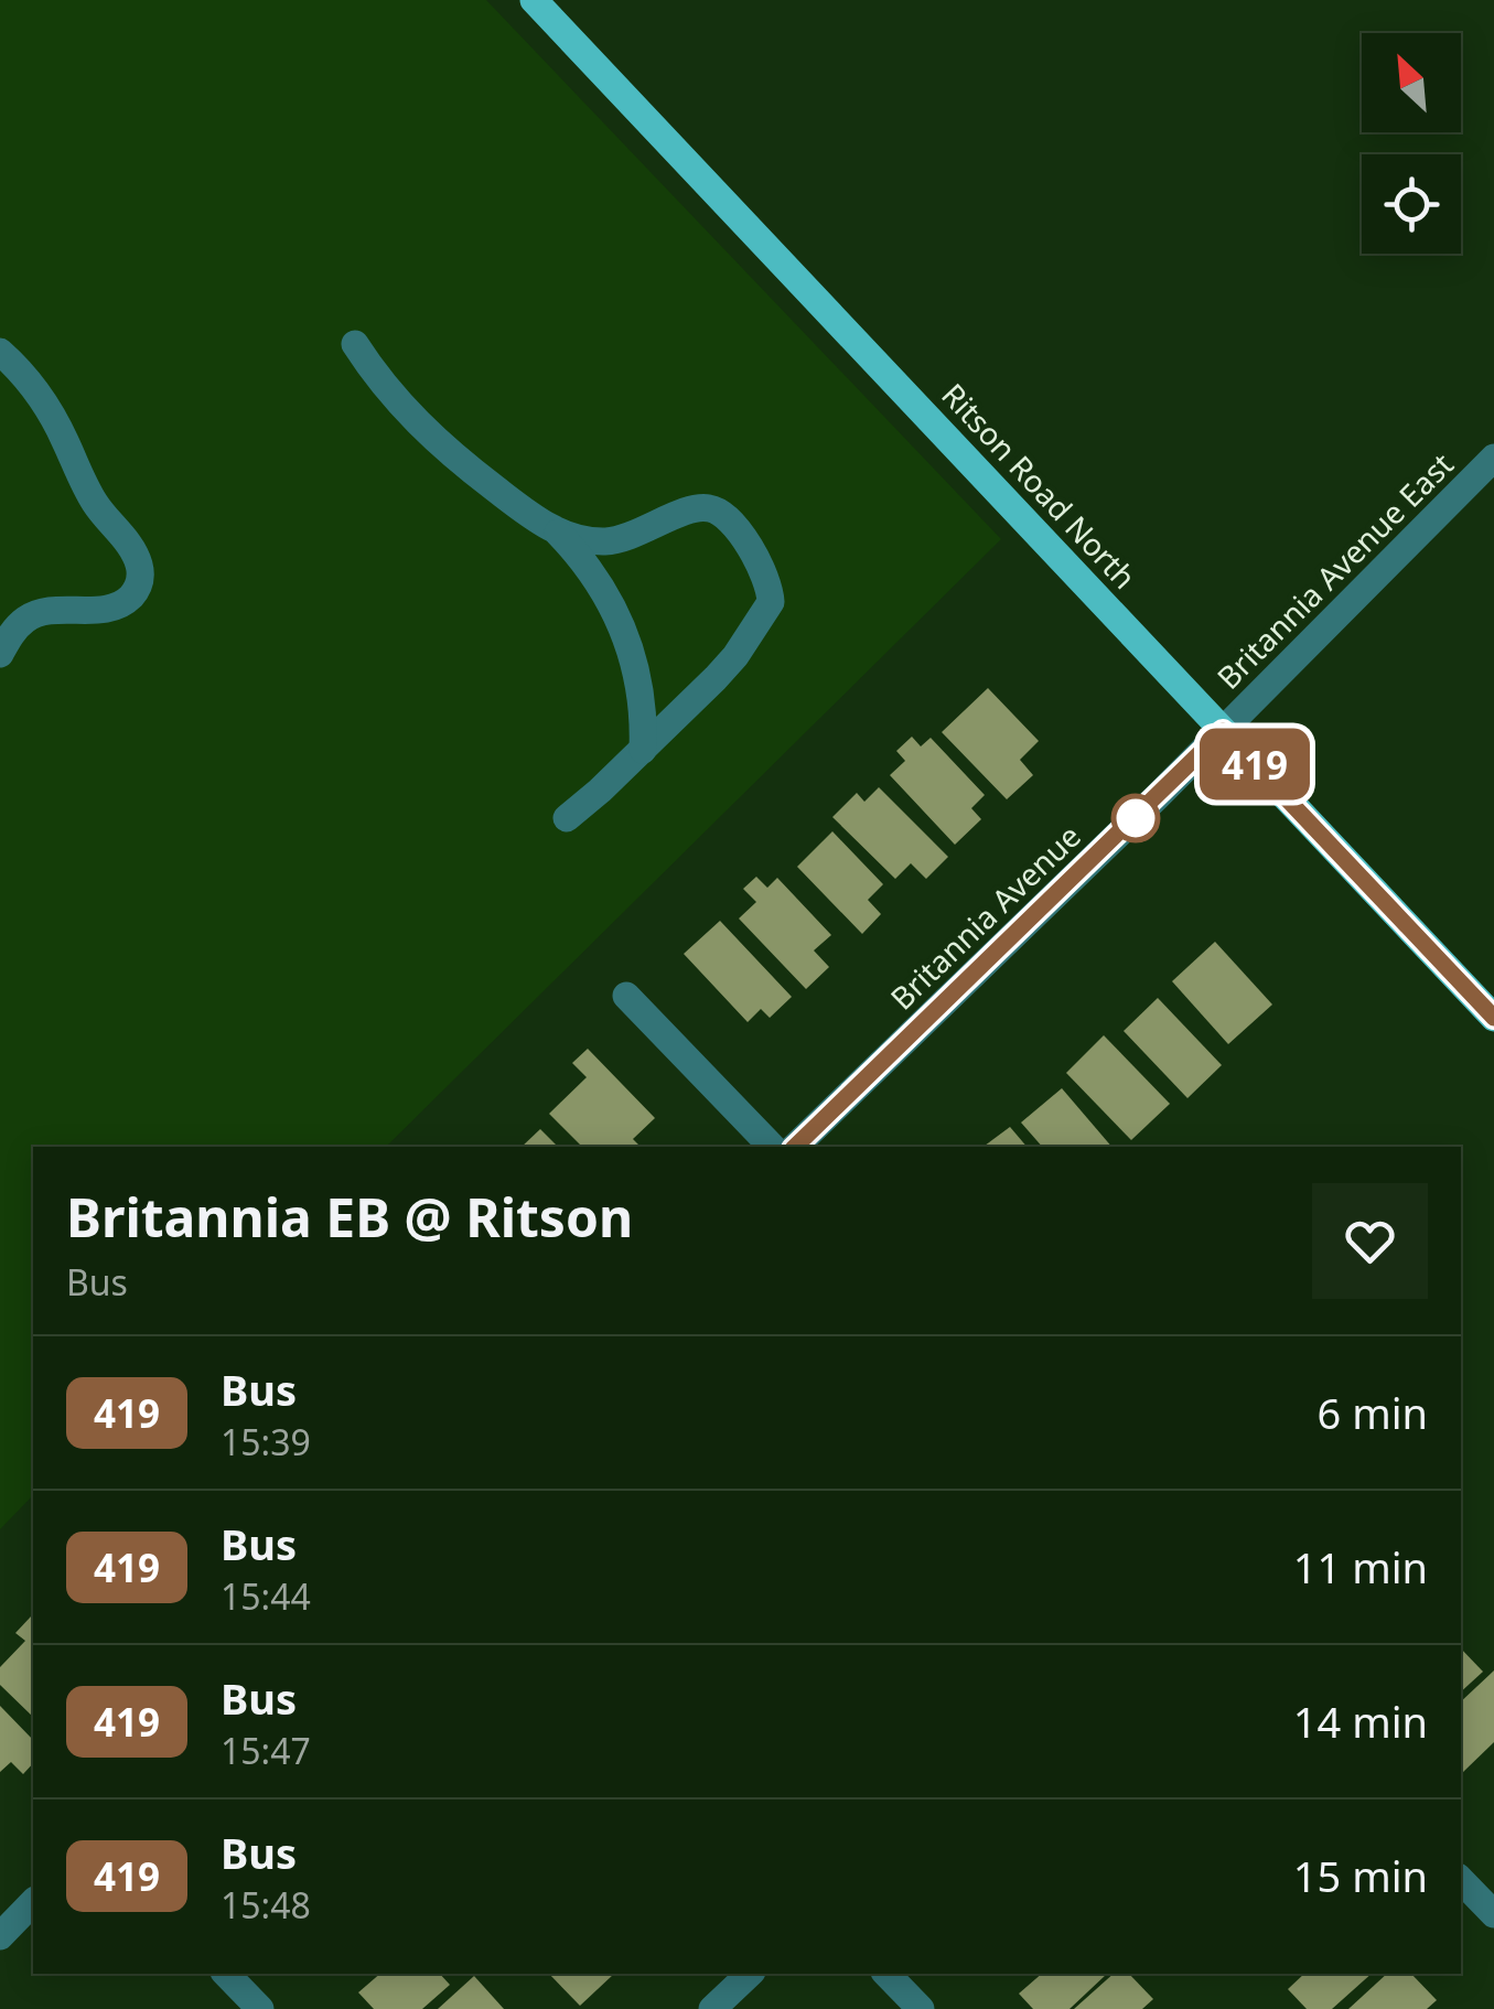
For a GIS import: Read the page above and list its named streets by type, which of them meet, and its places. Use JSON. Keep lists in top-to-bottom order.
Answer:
{
  "streets": {
    "main road": ["Ritson Road North"],
    "street": ["Britannia Avenue East", "Britannia Avenue"]
  },
  "crossings": [
    ["Ritson Road North", "Britannia Avenue East"],
    ["Ritson Road North", "Britannia Avenue"],
    ["Britannia Avenue East", "Britannia Avenue"]
  ],
  "lines": ["bus line 419"],
  "north": "top left",
  "page": {
    "on_map": "419",
    "heading": ["Britannia EB @ Ritson", "Bus"],
    "list": [
      {
        "mark": "419",
        "name": "Bus",
        "note": "15:39",
        "value": "6 min"
      },
      {
        "mark": "419",
        "name": "Bus",
        "note": "15:44",
        "value": "11 min"
      },
      {
        "mark": "419",
        "name": "Bus",
        "note": "15:47",
        "value": "14 min"
      },
      {
        "mark": "419",
        "name": "Bus",
        "note": "15:48",
        "value": "15 min"
      }
    ]
  }
}
